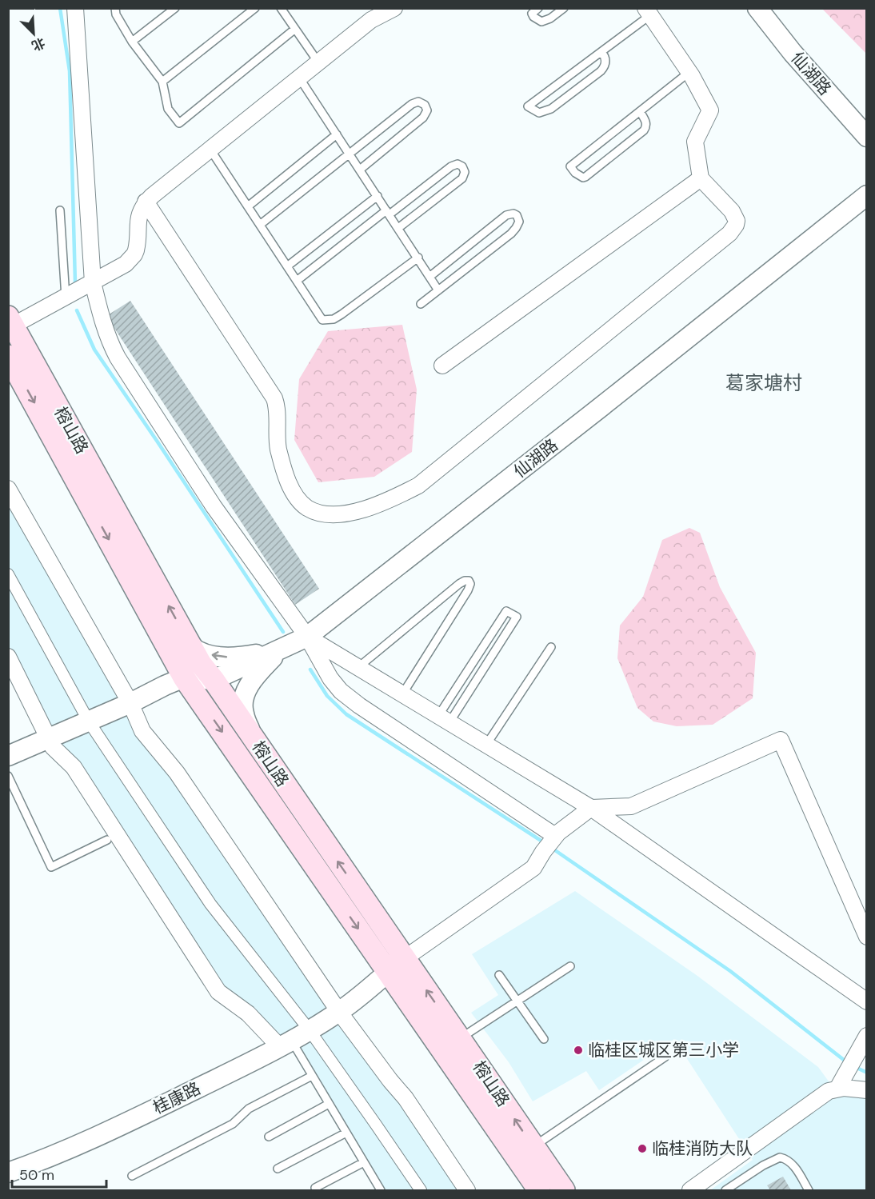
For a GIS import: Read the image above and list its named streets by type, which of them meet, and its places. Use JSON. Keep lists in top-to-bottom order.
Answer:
{
  "streets": {
    "main road": ["榕山路"],
    "street": ["仙湖路", "桂康路"]
  },
  "crossings": [
    ["仙湖路", "榕山路"],
    ["榕山路", "桂康路"]
  ],
  "districts": ["葛家塘村"],
  "places": ["临桂区城区第三小学", "临桂消防大队"],
  "scale_bar": "50 m",
  "north": "bottom right"
}
